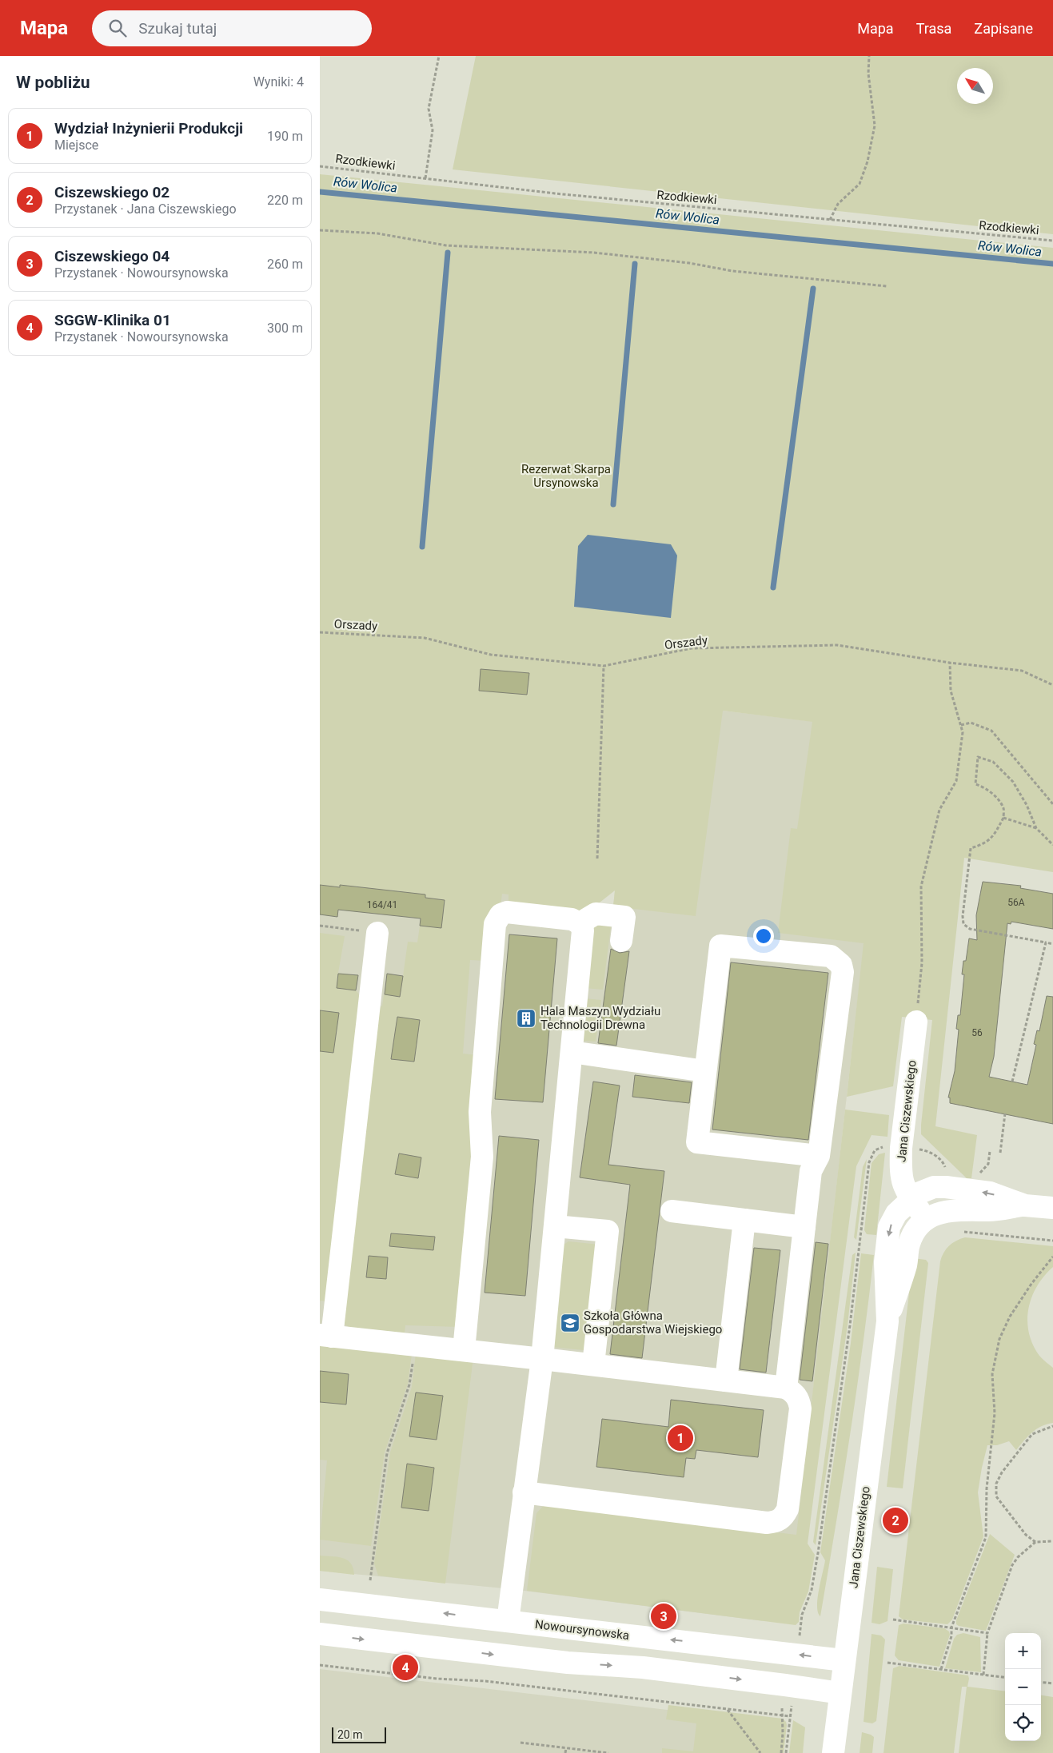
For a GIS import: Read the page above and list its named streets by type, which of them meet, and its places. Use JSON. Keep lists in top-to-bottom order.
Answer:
{
  "streets": {
    "street": ["Jana Ciszewskiego", "Nowoursynowska"],
    "path": ["Rzodkiewki", "Orszady"]
  },
  "crossings": [
    ["Jana Ciszewskiego", "Nowoursynowska"]
  ],
  "water": ["Rów Wolica"],
  "parks": ["Rezerwat Skarpa Ursynowska"],
  "places": {
    "building": ["Hala Maszyn Wydziału Technologii Drewna"],
    "school or university": ["Szkoła Główna Gospodarstwa Wiejskiego"]
  },
  "house_numbers": ["56A", "164/41", "56"],
  "scale_bar": "20 m",
  "north": "top left",
  "page": {
    "header": "Mapa",
    "search": "Szukaj tutaj",
    "nav": ["Mapa", "Trasa", "Zapisane"],
    "heading": ["W pobliżu", "Wyniki: 4"],
    "list": [
      {
        "mark": "1",
        "name": "Wydział Inżynierii Produkcji",
        "note": "Miejsce",
        "value": "190 m"
      },
      {
        "mark": "2",
        "name": "Ciszewskiego 02",
        "note": "Przystanek · Jana Ciszewskiego",
        "value": "220 m"
      },
      {
        "mark": "3",
        "name": "Ciszewskiego 04",
        "note": "Przystanek · Nowoursynowska",
        "value": "260 m"
      },
      {
        "mark": "4",
        "name": "SGGW-Klinika 01",
        "note": "Przystanek · Nowoursynowska",
        "value": "300 m"
      }
    ],
    "pins": [
      "1",
      "2",
      "3",
      "4"
    ],
    "map_buttons": ["+", "−"],
    "scale": "20 m"
  }
}
